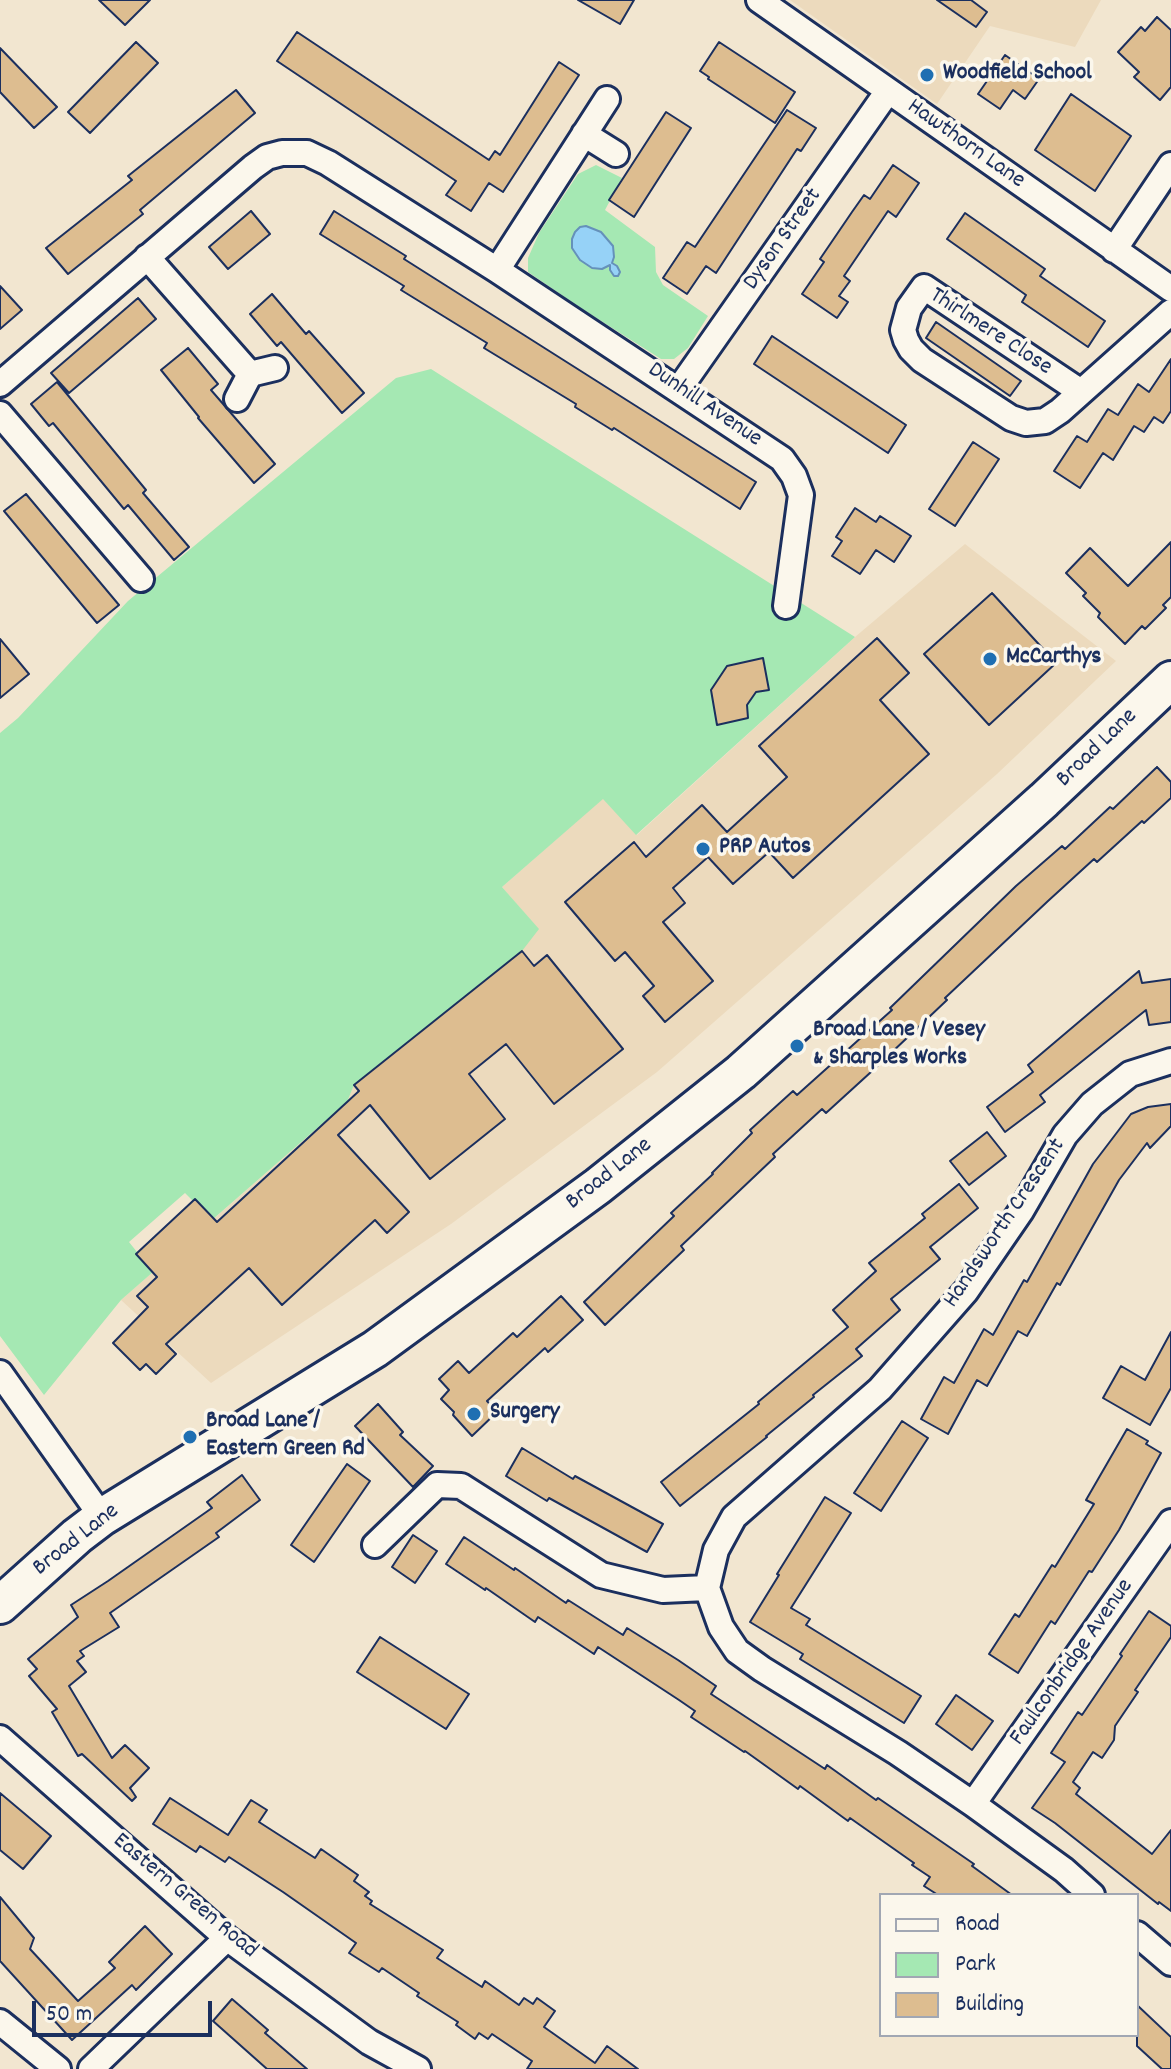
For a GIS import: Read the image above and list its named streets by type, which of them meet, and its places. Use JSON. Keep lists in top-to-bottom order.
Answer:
{
  "streets": {
    "street": [
      "Hawthorn Lane",
      "Dyson Street",
      "Thirlmere Close",
      "Dunhill Avenue",
      "Broad Lane",
      "Handsworth Crescent",
      "Faulconbridge Avenue",
      "Eastern Green Road"
    ]
  },
  "crossings": [
    ["Hawthorn Lane", "Dyson Street"],
    ["Dyson Street", "Dunhill Avenue"]
  ],
  "places": [
    "Woodfield School",
    "McCarthys",
    "PRP Autos",
    "Broad Lane / Vesey & Sharples Works",
    "Surgery",
    "Broad Lane / Eastern Green Rd"
  ],
  "legend": ["Road", "Park", "Building"],
  "scale_bar": "50 m"
}
